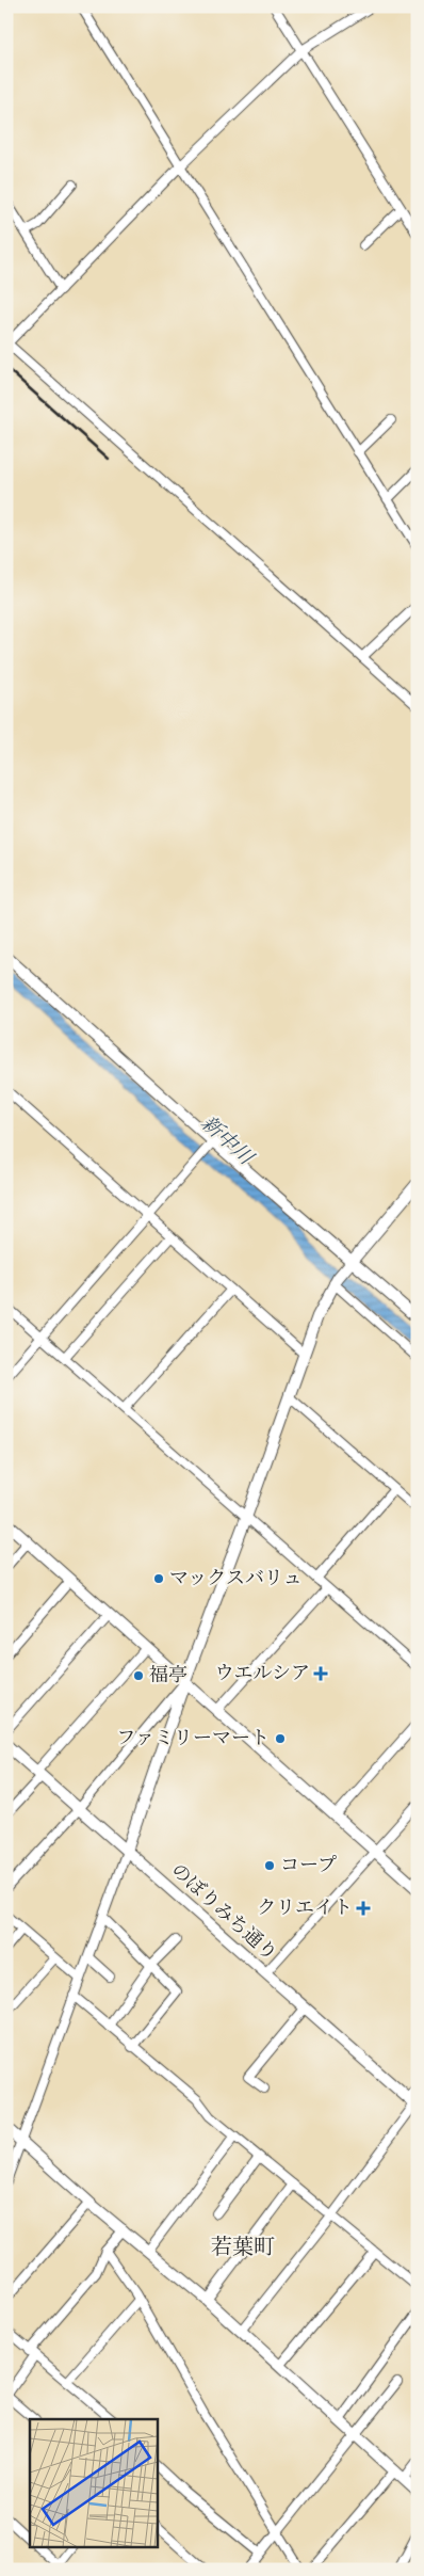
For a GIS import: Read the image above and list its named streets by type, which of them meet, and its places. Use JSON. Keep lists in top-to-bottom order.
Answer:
{
  "streets": {
    "street": ["のぼりみち通り"]
  },
  "districts": ["若葉町"],
  "water": ["新中川"],
  "places": {
    "other": [
      "マックスバリュ",
      "福亭",
      "ファミリーマート",
      "コープ"
    ],
    "health": ["ウエルシア", "クリエイト"]
  }
}
